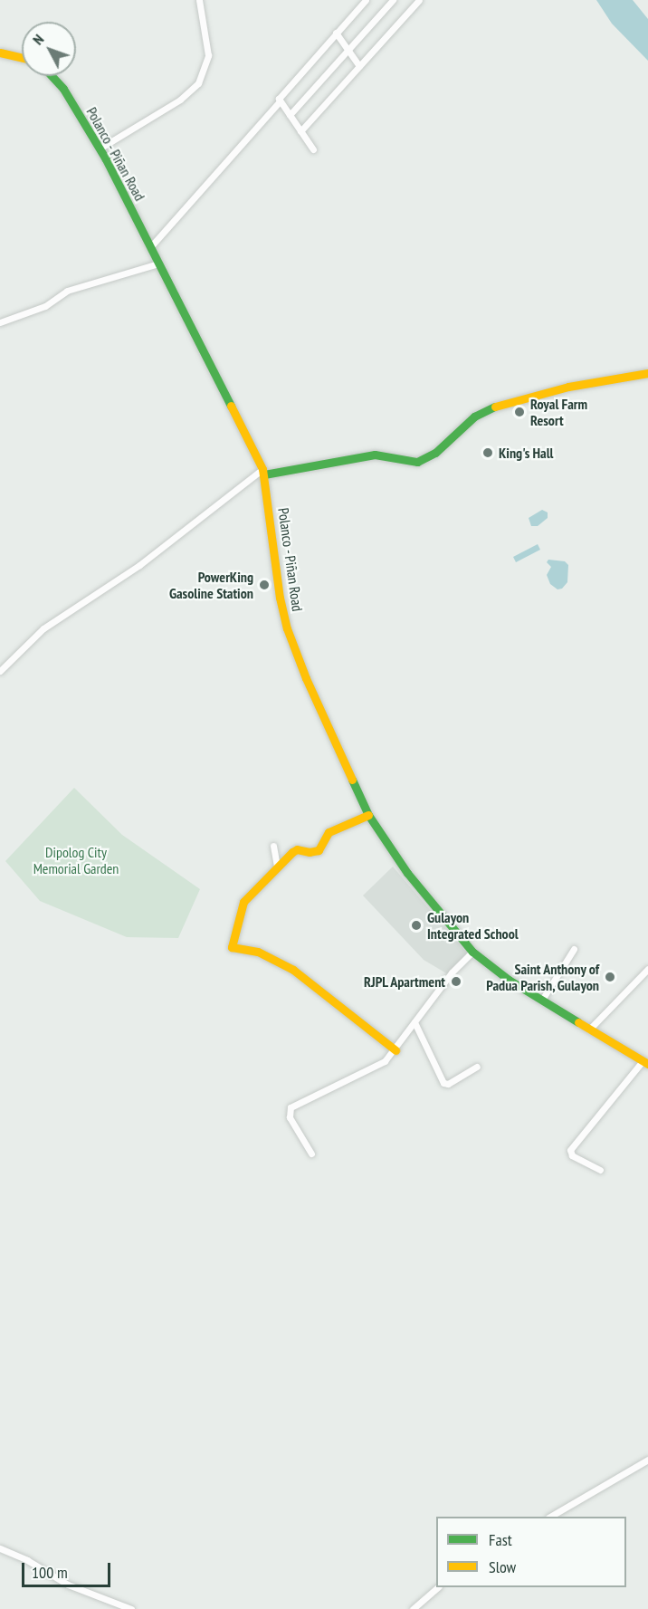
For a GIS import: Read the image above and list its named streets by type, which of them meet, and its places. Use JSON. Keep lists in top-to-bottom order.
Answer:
{
  "streets": {
    "main road": ["Polanco - Piñan Road"]
  },
  "parks": ["Dipolog City Memorial Garden"],
  "places": [
    "Royal Farm Resort",
    "King's Hall",
    "PowerKing Gasoline Station",
    "Gulayon Integrated School",
    "Saint Anthony of Padua Parish, Gulayon",
    "RJPL Apartment"
  ],
  "legend": ["Fast", "Slow"],
  "scale_bar": "100 m",
  "north": "top left"
}
